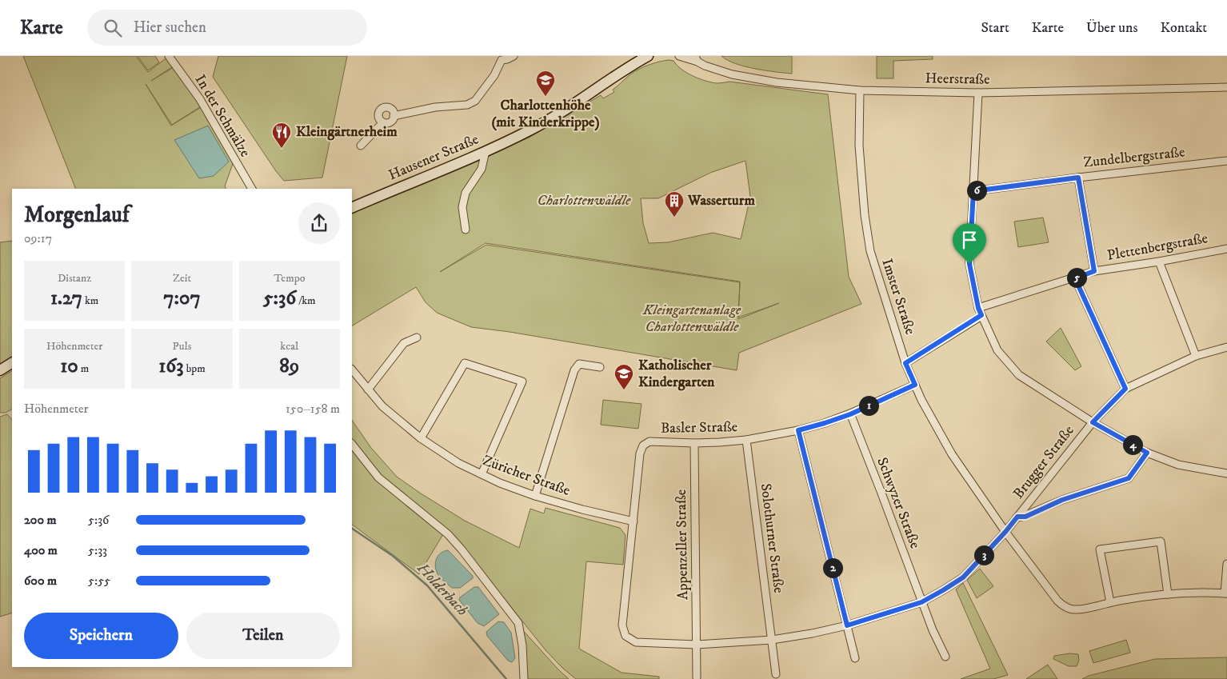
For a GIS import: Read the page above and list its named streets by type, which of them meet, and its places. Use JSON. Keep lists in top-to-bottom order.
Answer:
{
  "streets": {
    "main road": ["Hausener Straße"],
    "street": [
      "Heerstraße",
      "In der Schmälze",
      "Zundelbergstraße",
      "Plettenbergstraße",
      "Imster Straße",
      "Basler Straße",
      "Brugger Straße",
      "Züricher Straße",
      "Schwyzer Straße",
      "Solothurner Straße",
      "Appenzeller Straße"
    ]
  },
  "crossings": [
    ["Heerstraße", "Imster Straße"],
    ["Imster Straße", "Basler Straße"],
    ["Imster Straße", "Brugger Straße"],
    ["Basler Straße", "Brugger Straße"],
    ["Basler Straße", "Züricher Straße"],
    ["Basler Straße", "Schwyzer Straße"],
    ["Basler Straße", "Solothurner Straße"],
    ["Basler Straße", "Appenzeller Straße"]
  ],
  "water": ["Holderbach"],
  "parks": ["Charlottenwäldle", "Kleingartenanlage Charlottenwäldle"],
  "places": {
    "school or university": ["Charlottenhöhe (mit Kinderkrippe)", "Katholischer Kindergarten"],
    "restaurant": ["Kleingärtnerheim"],
    "building": ["Wasserturm"]
  },
  "page": {
    "header": "Karte",
    "search": "Hier suchen",
    "nav": [
      "Start",
      "Karte",
      "Über uns",
      "Kontakt"
    ],
    "pins": [
      "6",
      "5",
      "1",
      "4",
      "3",
      "2"
    ],
    "heading": ["Morgenlauf", "09:17"],
    "stats": [
      ["Distanz", "1.27 km"],
      ["Zeit", "7:07"],
      ["Tempo", "5:36 /km"],
      ["Höhenmeter", "10 m"],
      ["Puls", "163 bpm"],
      ["kcal", "89"]
    ],
    "chart": ["Höhenmeter", "150–158 m"],
    "list": [
      {
        "name": "200 m",
        "note": "5:36"
      },
      {
        "name": "400 m",
        "note": "5:33"
      },
      {
        "name": "600 m",
        "note": "5:55"
      }
    ],
    "buttons": ["Speichern", "Teilen"]
  }
}
